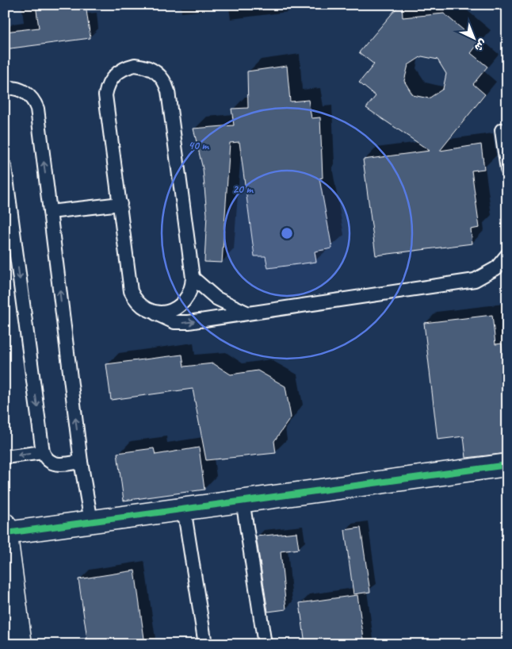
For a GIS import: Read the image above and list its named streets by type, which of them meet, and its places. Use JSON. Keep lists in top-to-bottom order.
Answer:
{
  "north": "bottom right",
  "rings": ["40 m", "20 m"]
}
